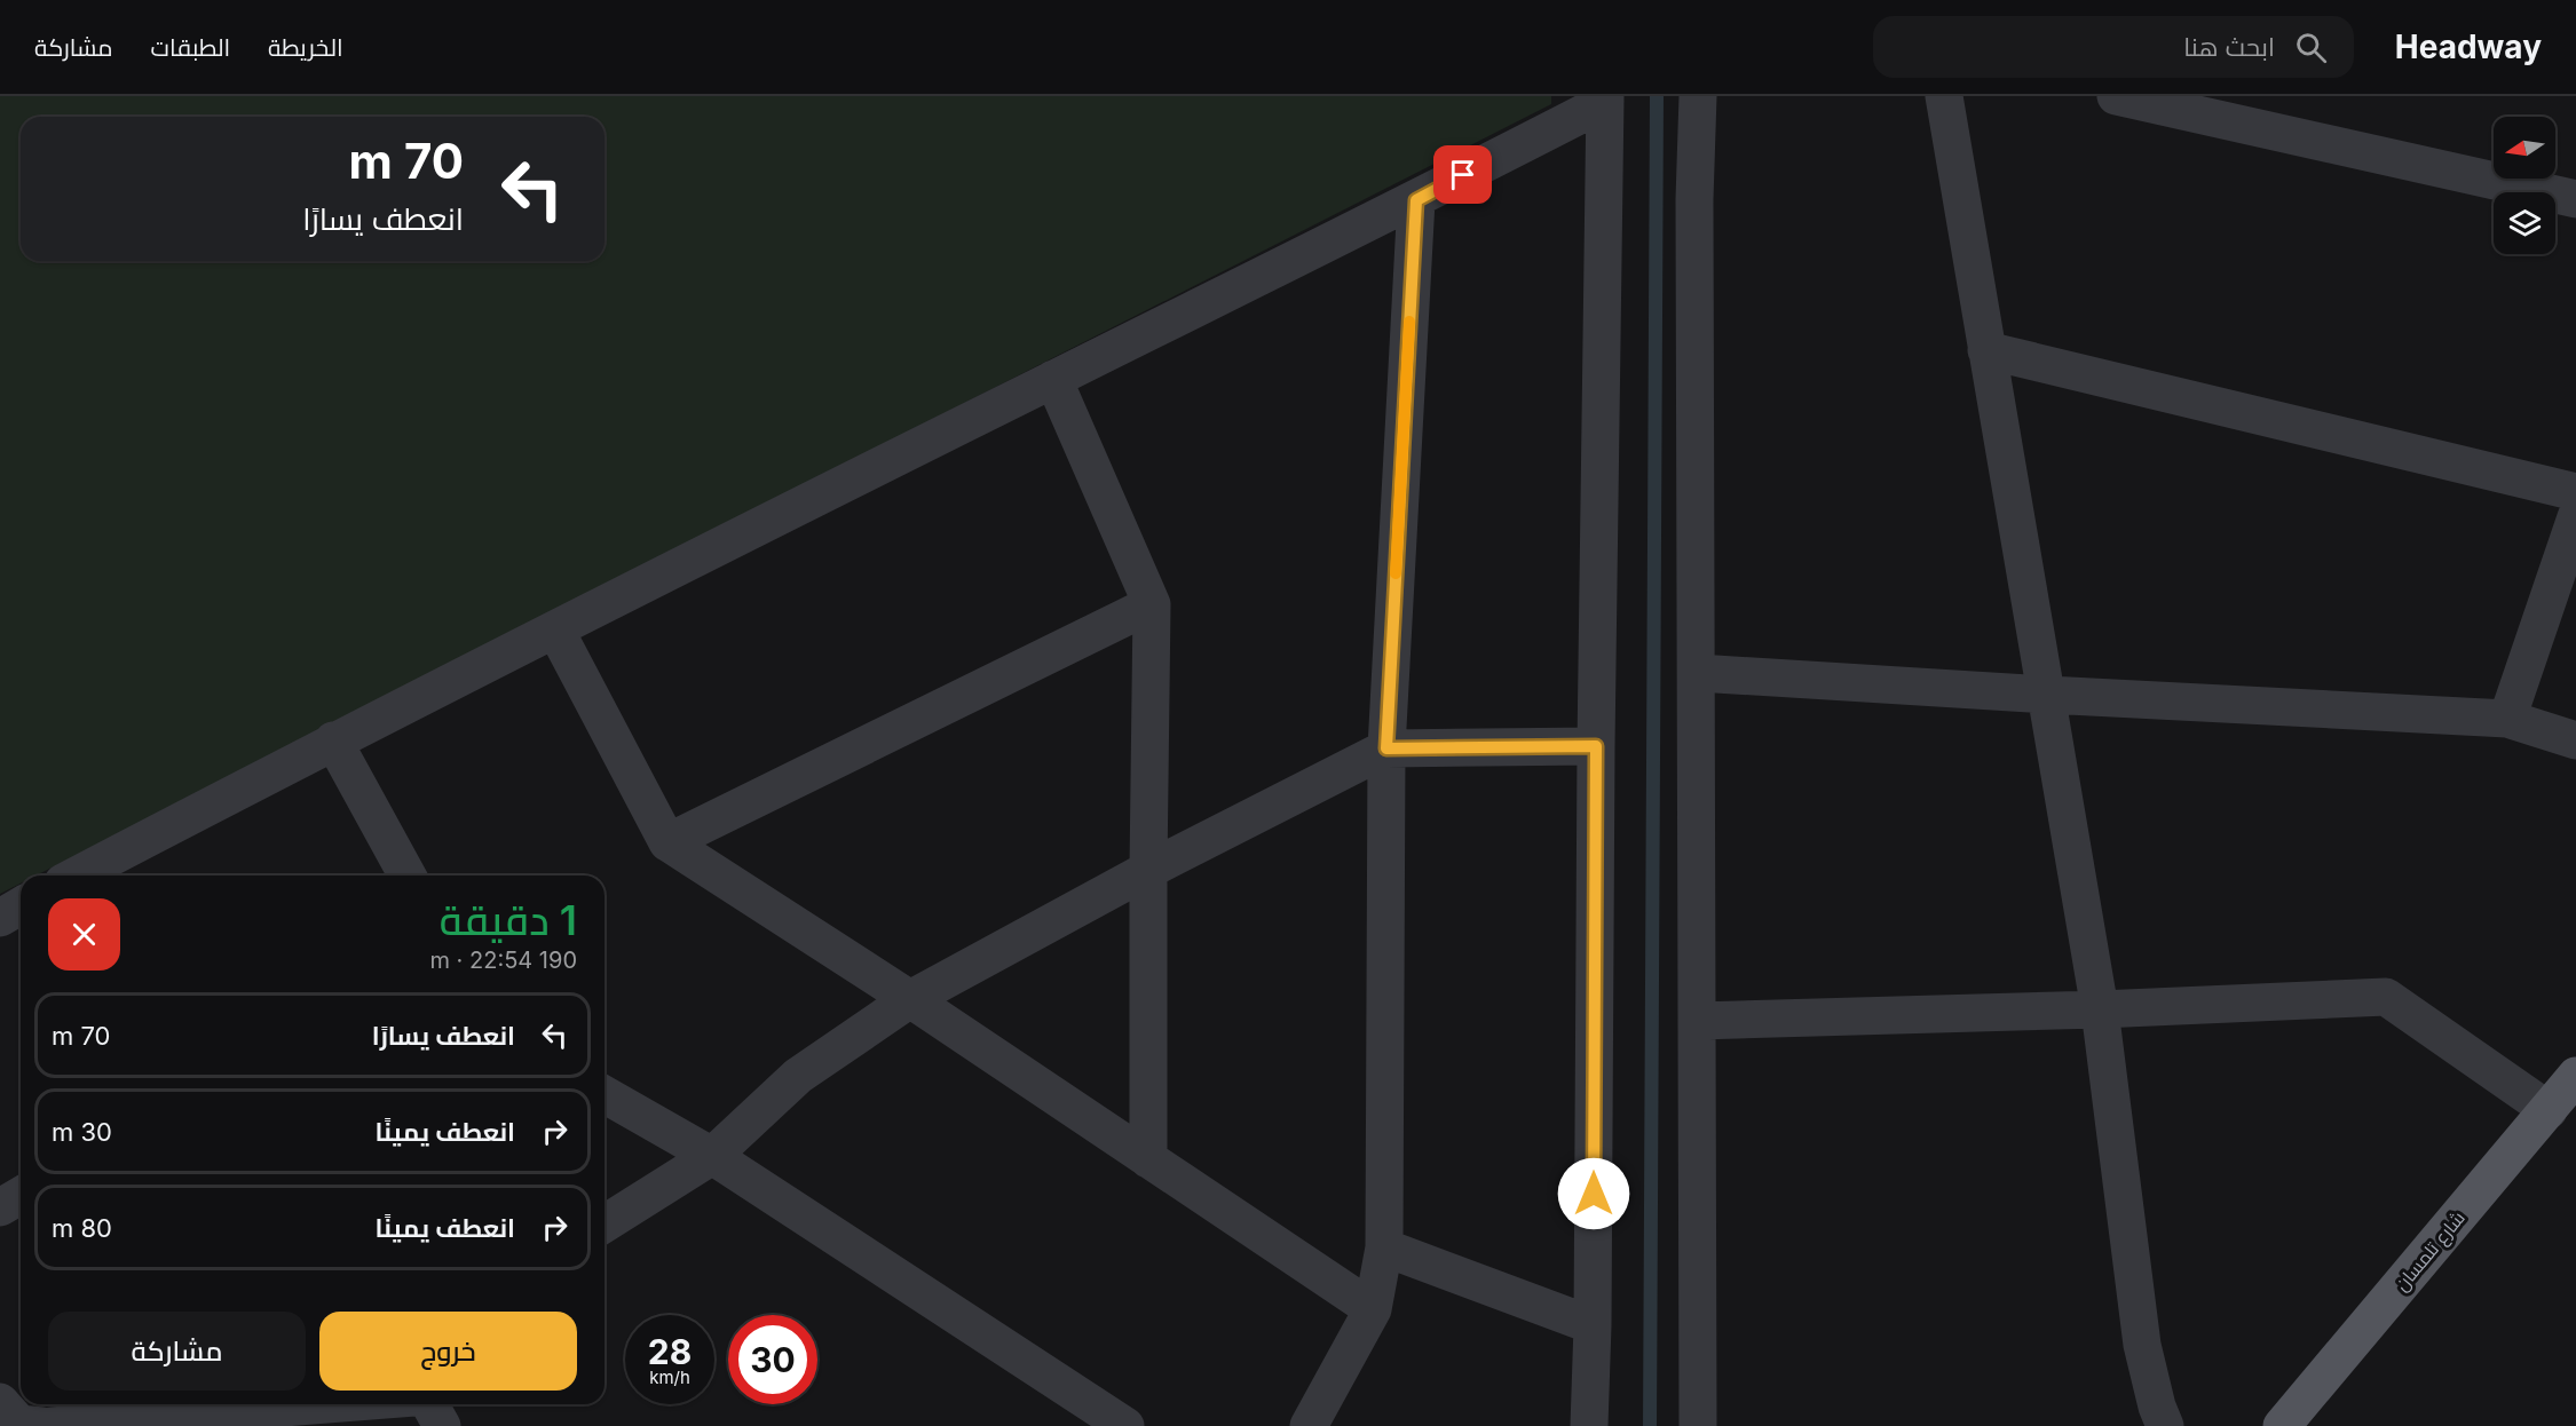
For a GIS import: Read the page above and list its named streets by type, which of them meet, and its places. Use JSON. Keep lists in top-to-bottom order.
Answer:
{
  "streets": {
    "main road": ["شارع تلمسان"]
  },
  "north": "left",
  "page": {
    "header": "Headway",
    "search": "ابحث هنا",
    "nav": ["الخريطة", "الطبقات", "مشاركة"],
    "turn": ["70 m", "انعطف يسارًا"],
    "heading": ["1 دقيقة", "190 m · 22:54"],
    "list": [
      {
        "name": "انعطف يسارًا",
        "value": "70 m"
      },
      {
        "name": "انعطف يمينًا",
        "value": "30 m"
      },
      {
        "name": "انعطف يمينًا",
        "value": "80 m"
      }
    ],
    "buttons": ["خروج", "مشاركة"],
    "speed": "28 km/h",
    "limit": "30"
  }
}
